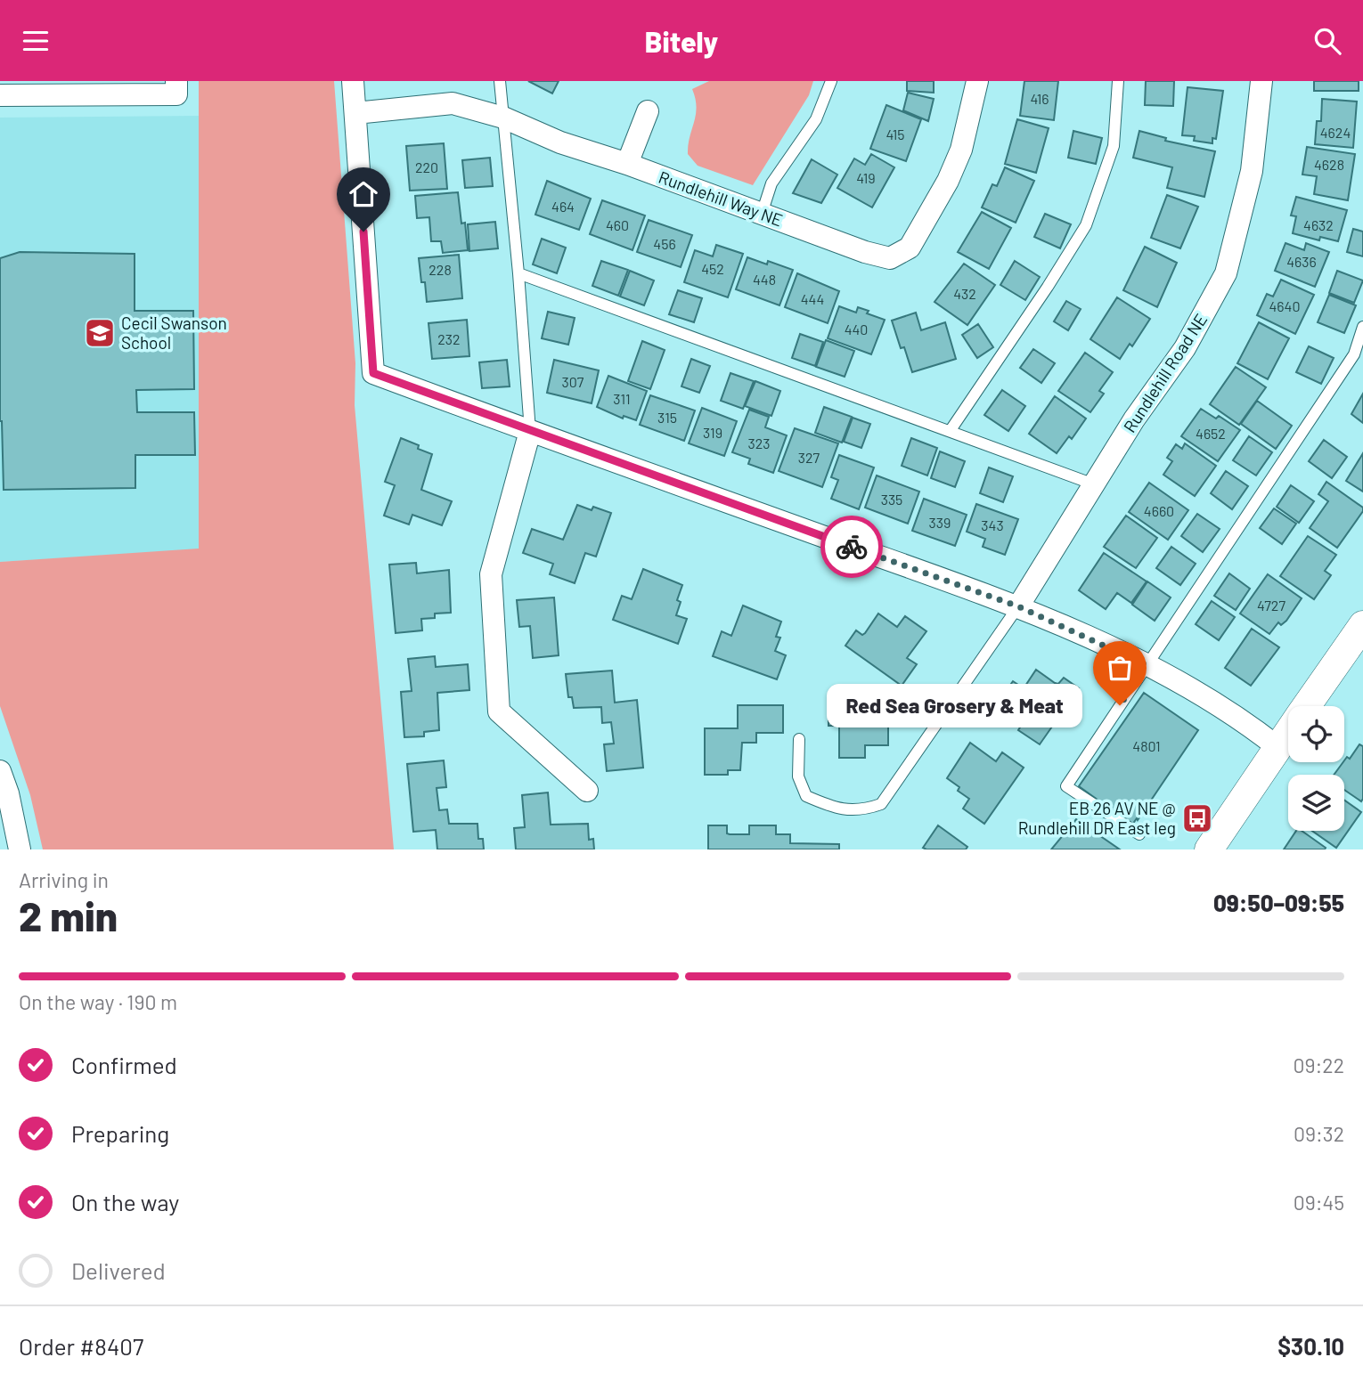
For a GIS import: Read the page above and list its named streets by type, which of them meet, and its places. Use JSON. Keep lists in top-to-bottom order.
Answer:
{
  "streets": {
    "street": ["Rundlehill Way NE", "Rundlehill Road NE"]
  },
  "places": {
    "school or university": ["Cecil Swanson School"],
    "other": ["Red Sea Grosery & Meat"],
    "bus stop": ["EB 26 AV NE @ Rundlehill DR East leg"]
  },
  "house_numbers": [
    "416",
    "4624",
    "415",
    "4628",
    "220",
    "419",
    "464",
    "460",
    "4632",
    "456",
    "4636",
    "452",
    "228",
    "448",
    "432",
    "444",
    "4640",
    "440",
    "232",
    "307",
    "311",
    "315",
    "319",
    "4652",
    "323",
    "327",
    "335",
    "4660",
    "339",
    "343",
    "4727",
    "4801"
  ],
  "page": {
    "header": "Bitely",
    "bubble": "Red Sea Grosery & Meat",
    "heading": ["2 min", "Arriving in", "09:50–09:55"],
    "panel": ["Order #8407", "$30.10"],
    "bar": "On the way · 190 m",
    "list": [
      ["Confirmed", "09:22"],
      ["Preparing", "09:32"],
      ["On the way", "09:45"],
      "Delivered"
    ]
  }
}
